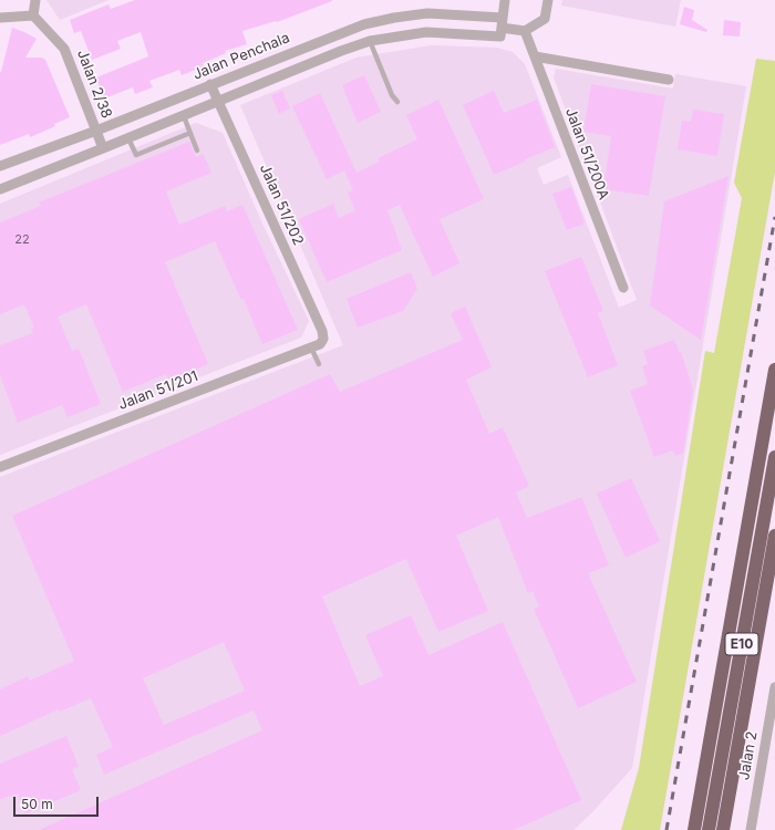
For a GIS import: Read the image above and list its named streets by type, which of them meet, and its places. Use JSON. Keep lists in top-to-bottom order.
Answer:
{
  "streets": {
    "highway": ["E10"],
    "street": [
      "Jalan Penchala",
      "Jalan 2/38",
      "Jalan 51/200A",
      "Jalan 51/202",
      "Jalan 51/201",
      "Jalan 2"
    ]
  },
  "crossings": [
    ["Jalan Penchala", "Jalan 2/38"],
    ["Jalan Penchala", "Jalan 51/202"],
    ["Jalan 51/202", "Jalan 51/201"]
  ],
  "house_numbers": ["22"],
  "scale_bar": "50 m"
}
